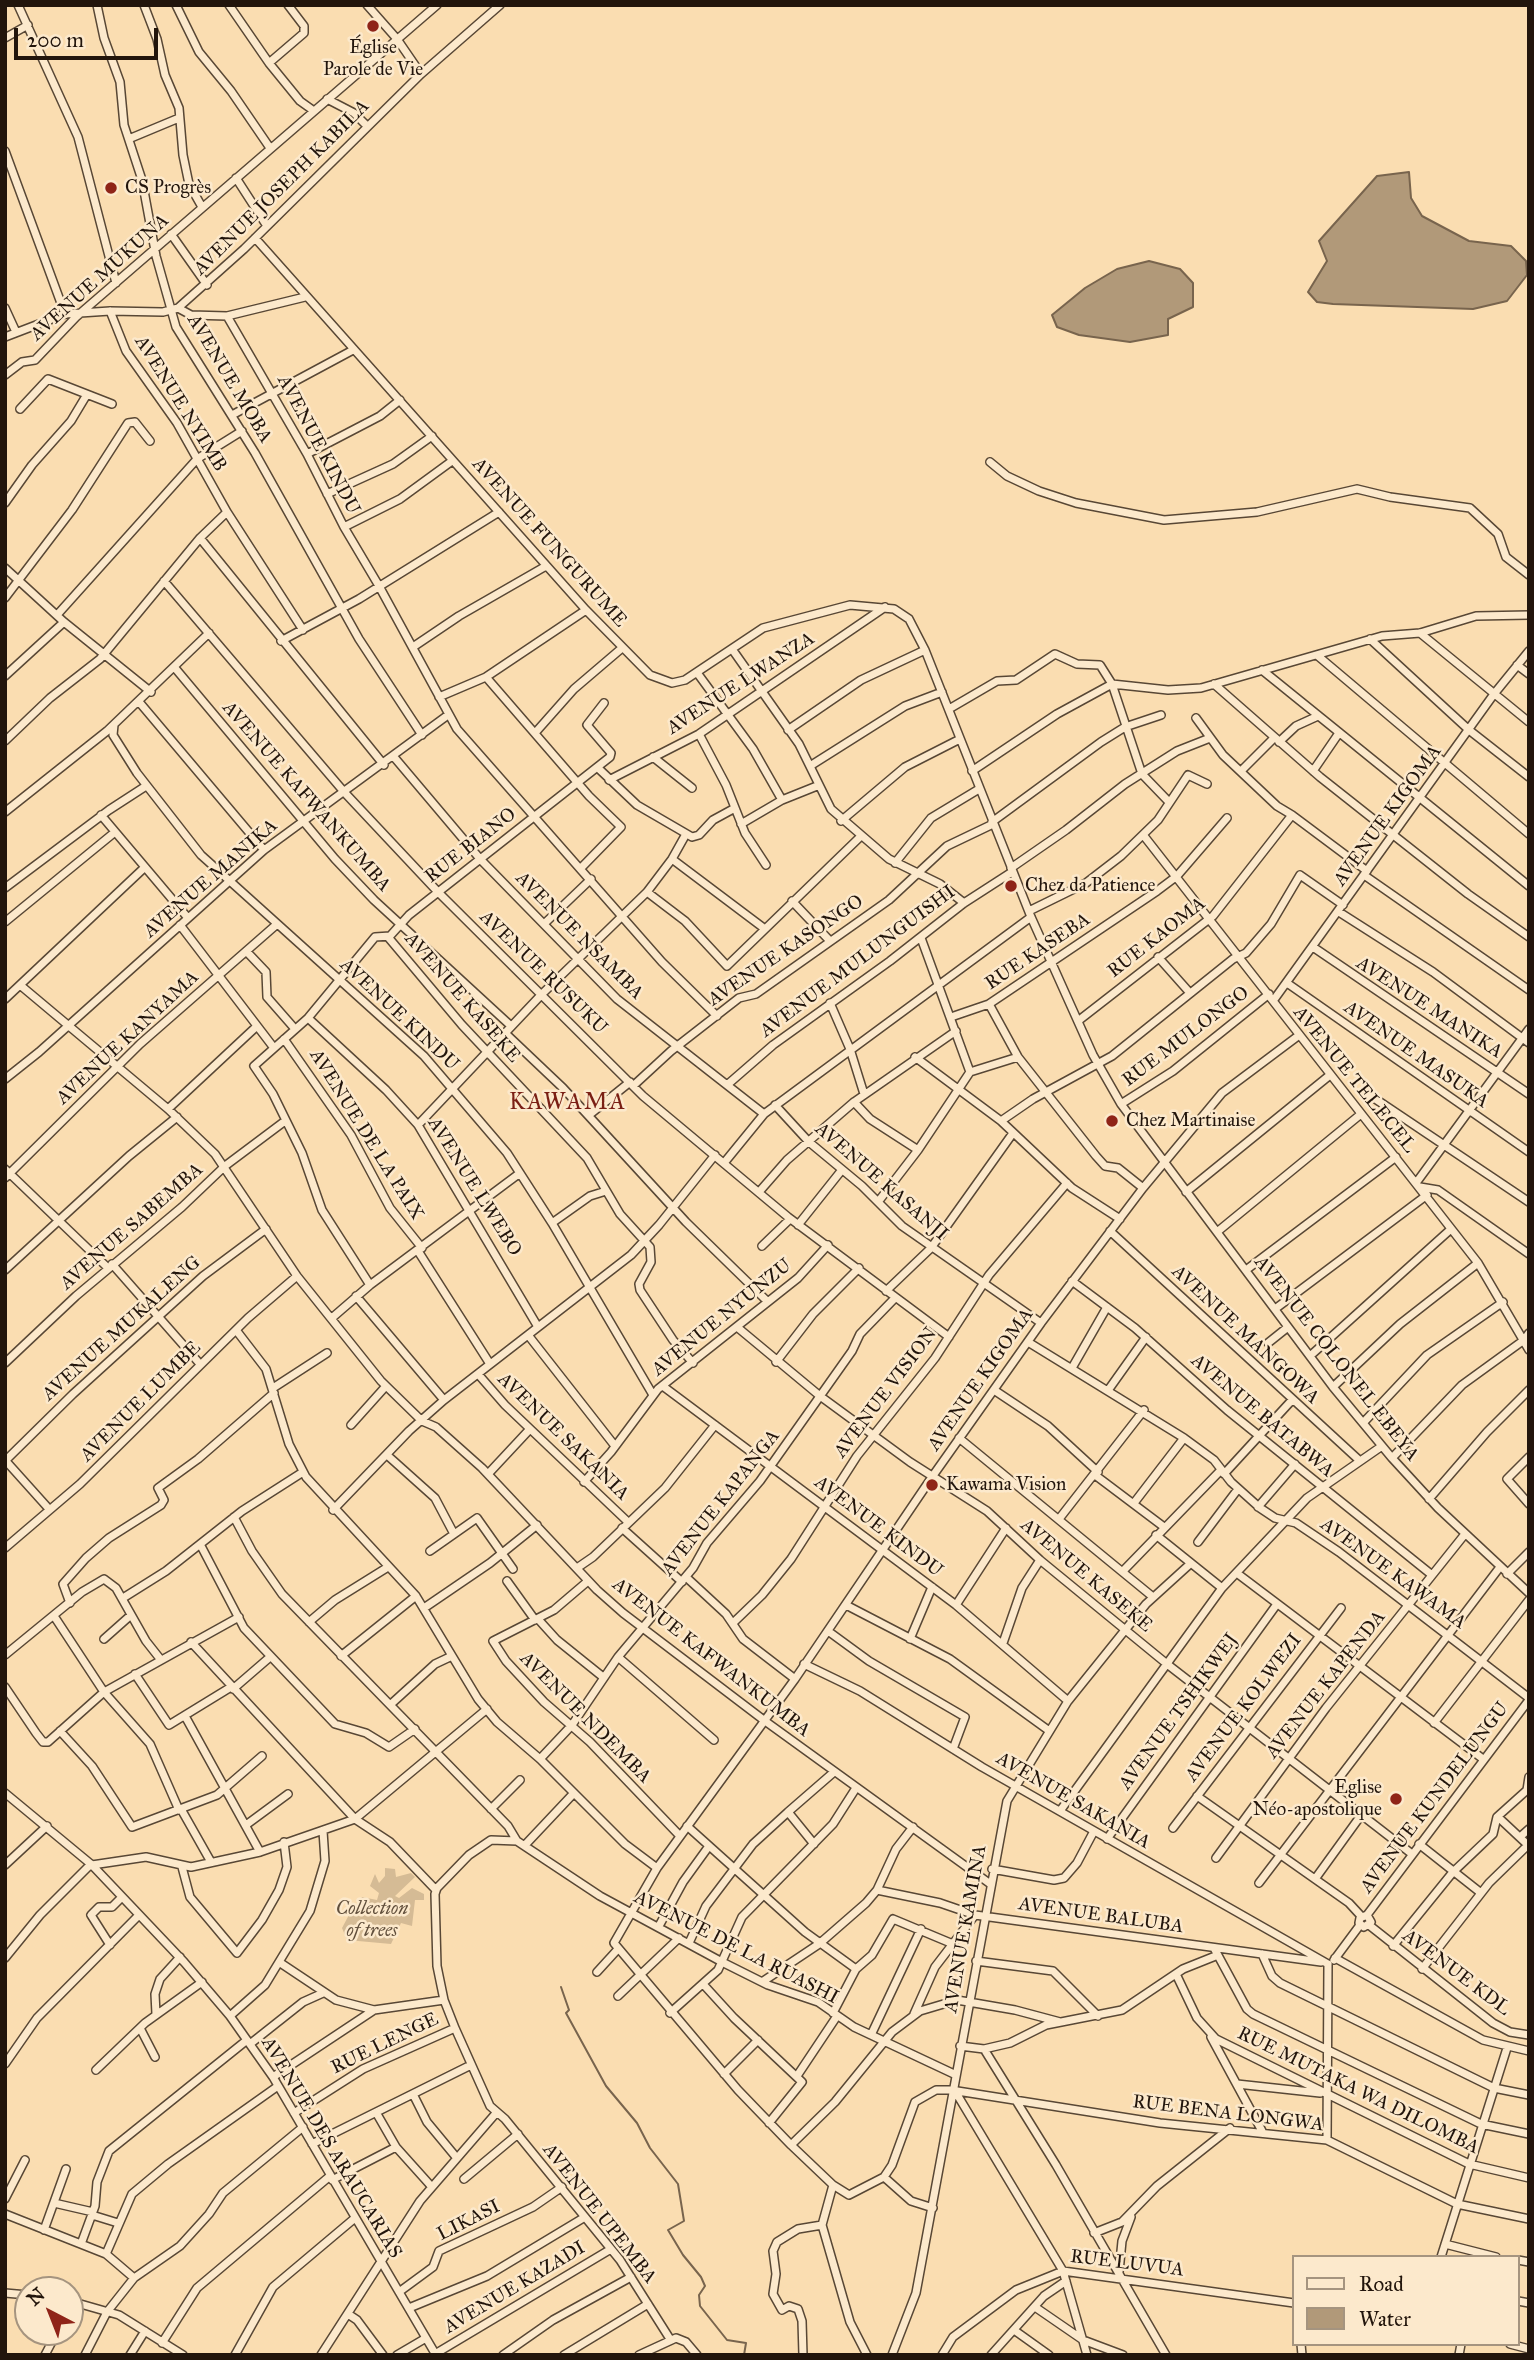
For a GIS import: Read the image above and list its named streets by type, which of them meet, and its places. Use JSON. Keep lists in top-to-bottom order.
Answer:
{
  "streets": {
    "street": [
      "AVENUE JOSEPH KABILA",
      "AVENUE MUKUNA",
      "AVENUE MOBA",
      "AVENUE NYIMB",
      "AVENUE KINDU",
      "AVENUE FUNGURUME",
      "AVENUE LWANZA",
      "AVENUE KAFWANKUMBA",
      "AVENUE KIGOMA",
      "RUE BIANO",
      "AVENUE MANIKA",
      "AVENUE NSAMBA",
      "RUE KAOMA",
      "AVENUE KASONGO",
      "RUE KASEBA",
      "AVENUE MULUNGUISHI",
      "AVENUE RUSUKU",
      "AVENUE KASEKE",
      "RUE MULONGO",
      "AVENUE KANYAMA",
      "AVENUE MASUKA",
      "AVENUE TELECEL",
      "AVENUE DE LA PAIX",
      "AVENUE KASANJI",
      "AVENUE LWEBO",
      "AVENUE SABEMBA",
      "AVENUE NYUNZU",
      "AVENUE MUKALENG",
      "AVENUE MANGOWA",
      "AVENUE COLONEL EBEYA",
      "AVENUE VISION",
      "AVENUE LUMBE",
      "AVENUE BATABWA",
      "AVENUE SAKANIA",
      "AVENUE KAPANGA",
      "AVENUE KAWAMA",
      "AVENUE KAPENDA",
      "AVENUE KOLWEZI",
      "AVENUE TSHIKWEJ",
      "AVENUE NDEMBA",
      "AVENUE KUNDELUNGU",
      "AVENUE BALUBA",
      "AVENUE KAMINA",
      "AVENUE DE LA RUASHI",
      "AVENUE KDL",
      "RUE LENGE",
      "RUE MUTAKA WA DILOMBA",
      "RUE BENA LONGWA",
      "AVENUE DES ARAUCARIAS",
      "AVENUE UPEMBA",
      "LIKASI",
      "RUE LUVUA",
      "AVENUE KAZADI"
    ]
  },
  "crossings": [
    ["AVENUE JOSEPH KABILA", "AVENUE MOBA"],
    ["AVENUE JOSEPH KABILA", "AVENUE FUNGURUME"],
    ["AVENUE MUKUNA", "AVENUE MOBA"],
    ["AVENUE MOBA", "AVENUE MANIKA"],
    ["AVENUE KINDU", "AVENUE KIGOMA"],
    ["AVENUE KINDU", "RUE BIANO"],
    ["AVENUE KINDU", "AVENUE MANIKA"],
    ["AVENUE KINDU", "AVENUE KASONGO"],
    ["AVENUE KINDU", "AVENUE KANYAMA"],
    ["AVENUE KINDU", "AVENUE NYUNZU"],
    ["AVENUE KINDU", "AVENUE VISION"],
    ["AVENUE KINDU", "AVENUE KAPANGA"],
    ["AVENUE KINDU", "AVENUE KAMINA"],
    ["AVENUE FUNGURUME", "AVENUE LWANZA"],
    ["AVENUE FUNGURUME", "AVENUE COLONEL EBEYA"],
    ["AVENUE LWANZA", "AVENUE COLONEL EBEYA"],
    ["AVENUE KAFWANKUMBA", "AVENUE KIGOMA"],
    ["AVENUE KAFWANKUMBA", "RUE BIANO"],
    ["AVENUE KAFWANKUMBA", "AVENUE MANIKA"],
    ["AVENUE KAFWANKUMBA", "AVENUE KASONGO"],
    ["AVENUE KAFWANKUMBA", "AVENUE KANYAMA"],
    ["AVENUE KAFWANKUMBA", "AVENUE SABEMBA"],
    ["AVENUE KAFWANKUMBA", "AVENUE NYUNZU"],
    ["AVENUE KAFWANKUMBA", "AVENUE MUKALENG"],
    ["AVENUE KAFWANKUMBA", "AVENUE LUMBE"],
    ["AVENUE KAFWANKUMBA", "AVENUE KAPANGA"],
    ["AVENUE KAFWANKUMBA", "AVENUE NDEMBA"],
    ["AVENUE KAFWANKUMBA", "AVENUE KAMINA"],
    ["AVENUE KIGOMA", "AVENUE MANIKA"],
    ["AVENUE KIGOMA", "AVENUE KASEKE"],
    ["AVENUE KIGOMA", "RUE MULONGO"],
    ["AVENUE KIGOMA", "AVENUE MASUKA"],
    ["AVENUE KIGOMA", "AVENUE TELECEL"],
    ["AVENUE KIGOMA", "AVENUE KASANJI"],
    ["AVENUE KIGOMA", "AVENUE MANGOWA"],
    ["AVENUE KIGOMA", "AVENUE COLONEL EBEYA"],
    ["AVENUE KIGOMA", "AVENUE BATABWA"],
    ["AVENUE KIGOMA", "AVENUE SAKANIA"],
    ["AVENUE KIGOMA", "AVENUE KAWAMA"],
    ["AVENUE KIGOMA", "AVENUE NDEMBA"],
    ["AVENUE KIGOMA", "AVENUE DE LA RUASHI"],
    ["RUE BIANO", "AVENUE NSAMBA"],
    ["RUE BIANO", "AVENUE RUSUKU"],
    ["RUE BIANO", "AVENUE KASEKE"],
    ["RUE BIANO", "AVENUE DE LA PAIX"],
    ["RUE BIANO", "AVENUE LWEBO"],
    ["RUE BIANO", "AVENUE SABEMBA"],
    ["AVENUE MANIKA", "AVENUE NSAMBA"],
    ["AVENUE MANIKA", "AVENUE RUSUKU"],
    ["AVENUE NSAMBA", "AVENUE KASONGO"],
    ["AVENUE NSAMBA", "AVENUE MULUNGUISHI"],
    ["RUE KAOMA", "AVENUE TELECEL"],
    ["RUE KAOMA", "AVENUE COLONEL EBEYA"],
    ["AVENUE KASONGO", "AVENUE RUSUKU"],
    ["AVENUE KASONGO", "AVENUE COLONEL EBEYA"],
    ["RUE KASEBA", "AVENUE TELECEL"],
    ["RUE KASEBA", "AVENUE COLONEL EBEYA"],
    ["AVENUE MULUNGUISHI", "AVENUE COLONEL EBEYA"],
    ["AVENUE RUSUKU", "AVENUE NYUNZU"],
    ["AVENUE RUSUKU", "AVENUE VISION"],
    ["AVENUE RUSUKU", "AVENUE KAPANGA"],
    ["AVENUE KASEKE", "AVENUE NYUNZU"],
    ["AVENUE KASEKE", "AVENUE VISION"],
    ["AVENUE KASEKE", "AVENUE KAPANGA"],
    ["AVENUE KASEKE", "AVENUE KAPENDA"],
    ["AVENUE KASEKE", "AVENUE KOLWEZI"],
    ["AVENUE KASEKE", "AVENUE TSHIKWEJ"],
    ["AVENUE KASEKE", "AVENUE KUNDELUNGU"],
    ["AVENUE KASEKE", "AVENUE KAMINA"],
    ["RUE MULONGO", "AVENUE TELECEL"],
    ["RUE MULONGO", "AVENUE COLONEL EBEYA"],
    ["AVENUE KASANJI", "AVENUE VISION"],
    ["AVENUE NYUNZU", "AVENUE SAKANIA"],
    ["AVENUE COLONEL EBEYA", "AVENUE KAPENDA"],
    ["AVENUE VISION", "AVENUE SAKANIA"],
    ["AVENUE BATABWA", "AVENUE KAPENDA"],
    ["AVENUE SAKANIA", "AVENUE KAPANGA"],
    ["AVENUE SAKANIA", "AVENUE TSHIKWEJ"],
    ["AVENUE SAKANIA", "AVENUE KUNDELUNGU"],
    ["AVENUE SAKANIA", "AVENUE BALUBA"],
    ["AVENUE SAKANIA", "AVENUE KAMINA"],
    ["AVENUE KAPANGA", "AVENUE NDEMBA"],
    ["AVENUE KAWAMA", "AVENUE KAPENDA"],
    ["AVENUE KAWAMA", "AVENUE KUNDELUNGU"],
    ["AVENUE KUNDELUNGU", "AVENUE BALUBA"],
    ["AVENUE KUNDELUNGU", "AVENUE KDL"],
    ["AVENUE BALUBA", "AVENUE KAMINA"],
    ["AVENUE KAMINA", "AVENUE DE LA RUASHI"],
    ["AVENUE KAMINA", "RUE BENA LONGWA"],
    ["RUE LENGE", "AVENUE DES ARAUCARIAS"],
    ["AVENUE DES ARAUCARIAS", "LIKASI"],
    ["AVENUE DES ARAUCARIAS", "AVENUE KAZADI"],
    ["AVENUE UPEMBA", "LIKASI"],
    ["AVENUE UPEMBA", "AVENUE KAZADI"]
  ],
  "districts": ["KAWAMA"],
  "parks": ["Collection of trees"],
  "places": [
    "Église Parole de Vie",
    "CS Progrès",
    "Chez da Patience",
    "Chez Martinaise",
    "Kawama Vision",
    "Eglise Néo-apostolique"
  ],
  "legend": ["Road", "Water"],
  "scale_bar": "200 m",
  "north": "top left"
}
